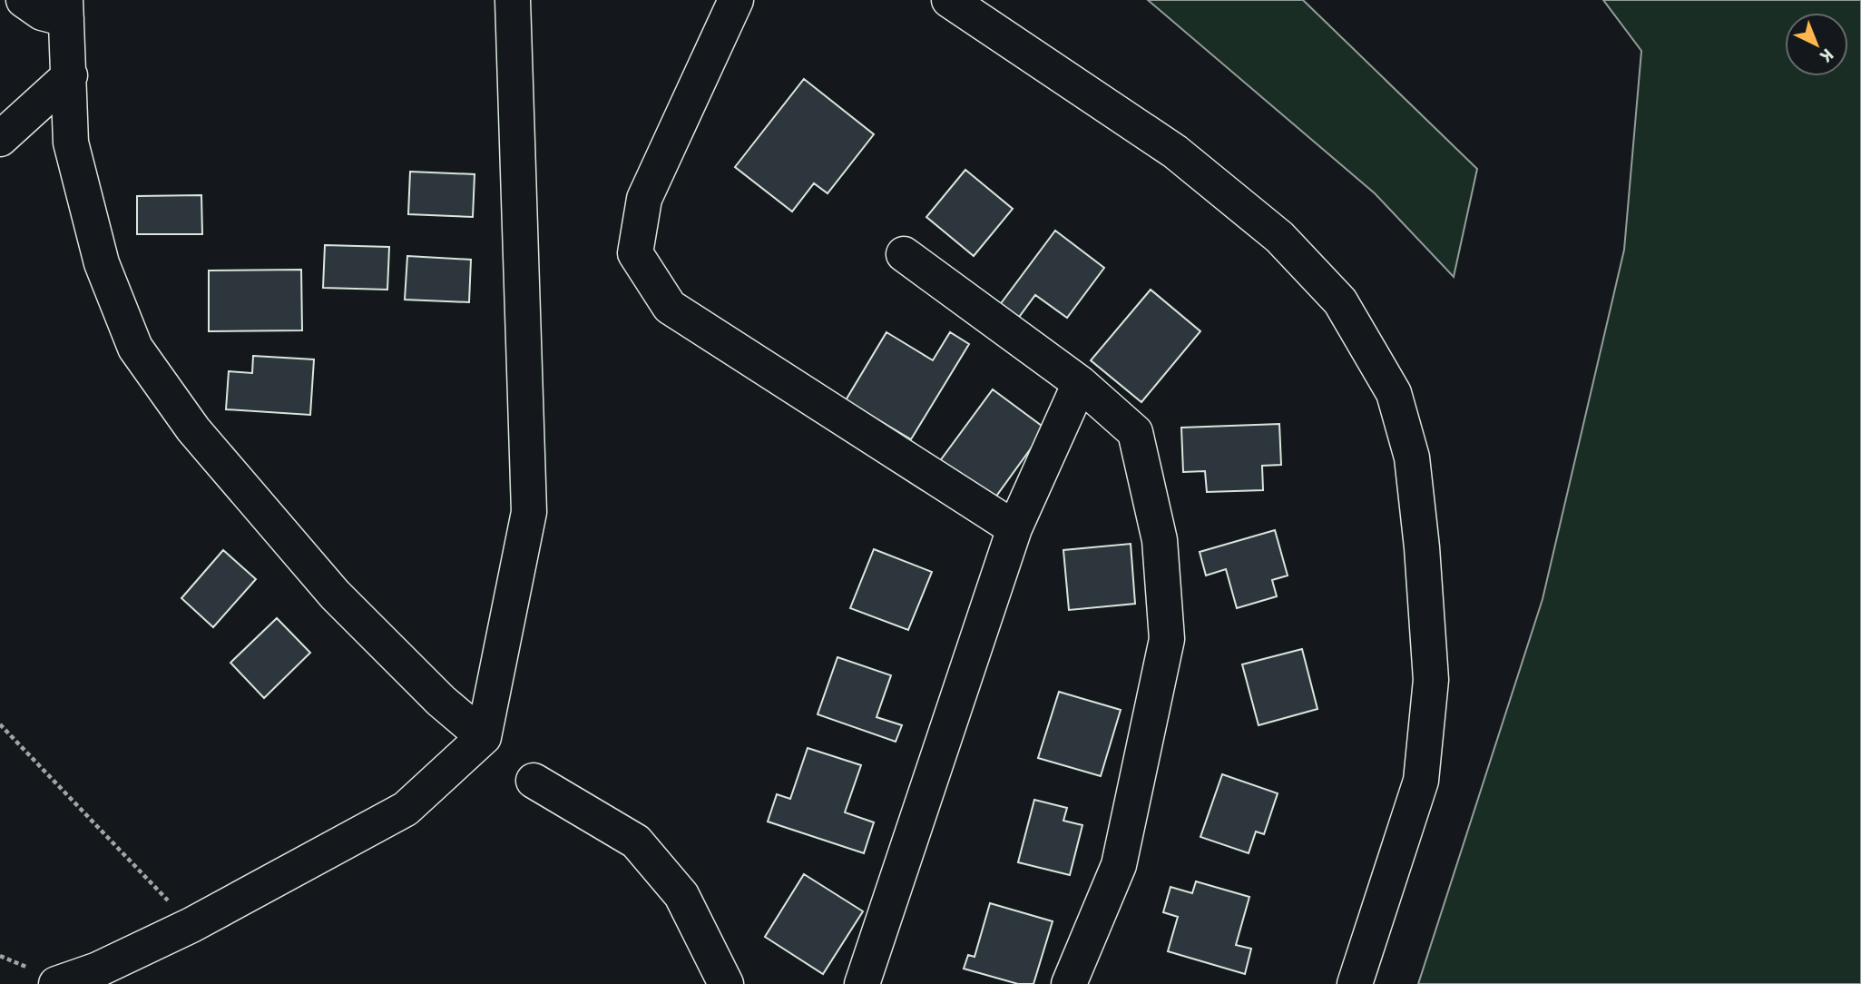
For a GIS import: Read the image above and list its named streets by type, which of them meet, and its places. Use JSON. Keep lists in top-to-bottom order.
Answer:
{
  "north": "bottom right"
}
